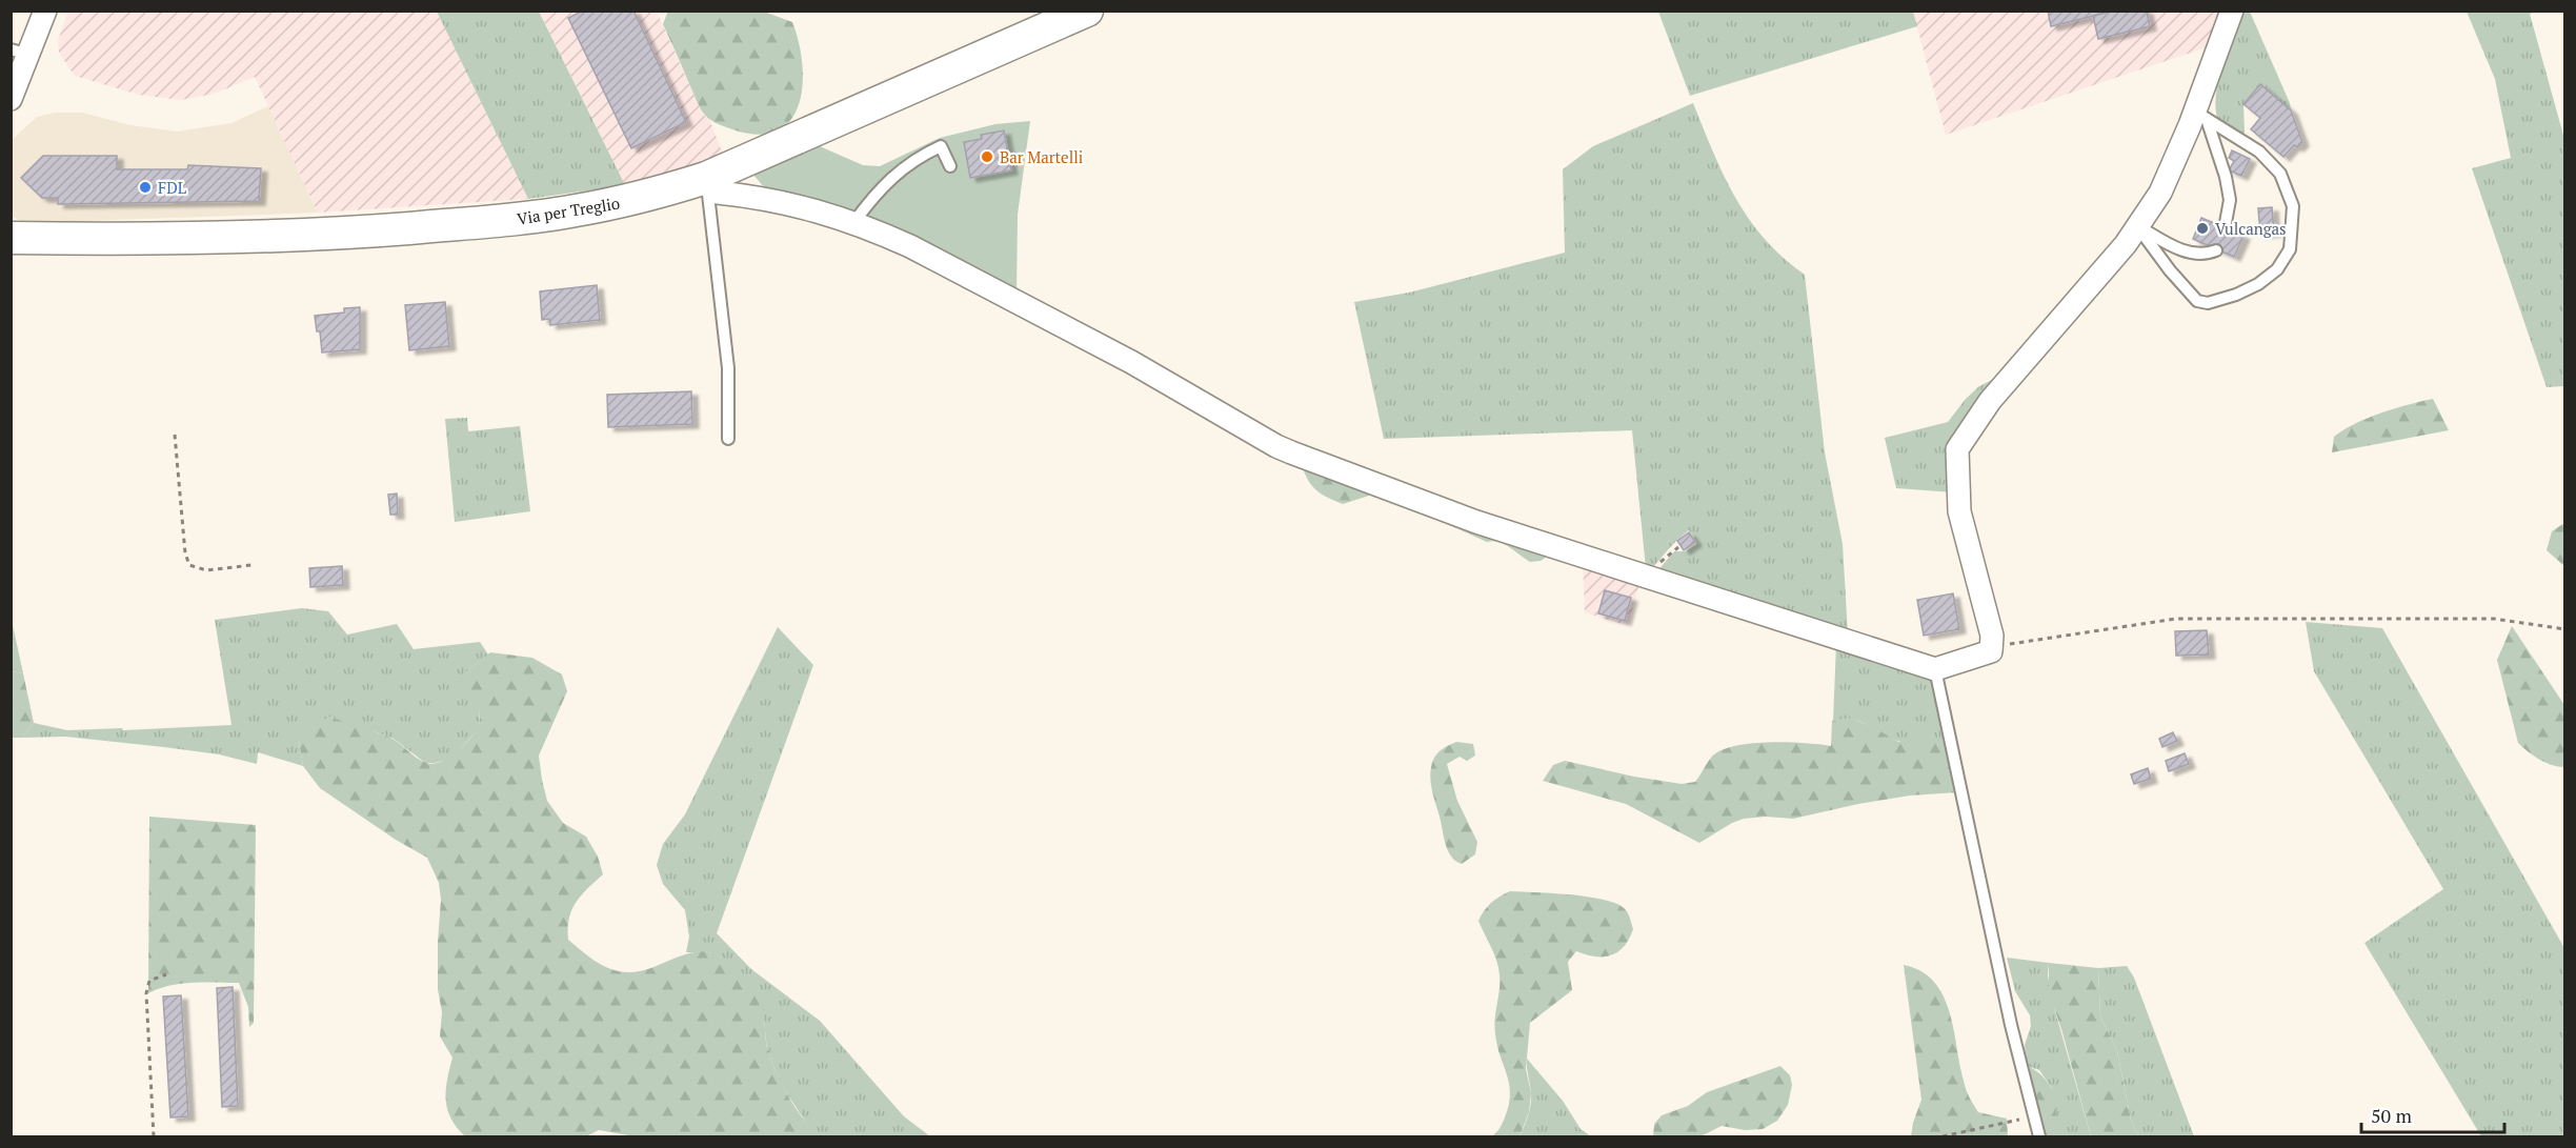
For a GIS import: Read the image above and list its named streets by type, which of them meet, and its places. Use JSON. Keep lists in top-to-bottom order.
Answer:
{
  "streets": {
    "main road": ["Via per Treglio"]
  },
  "places": ["Bar Martelli", "FDL", "Vulcangas"],
  "scale_bar": "50 m"
}
